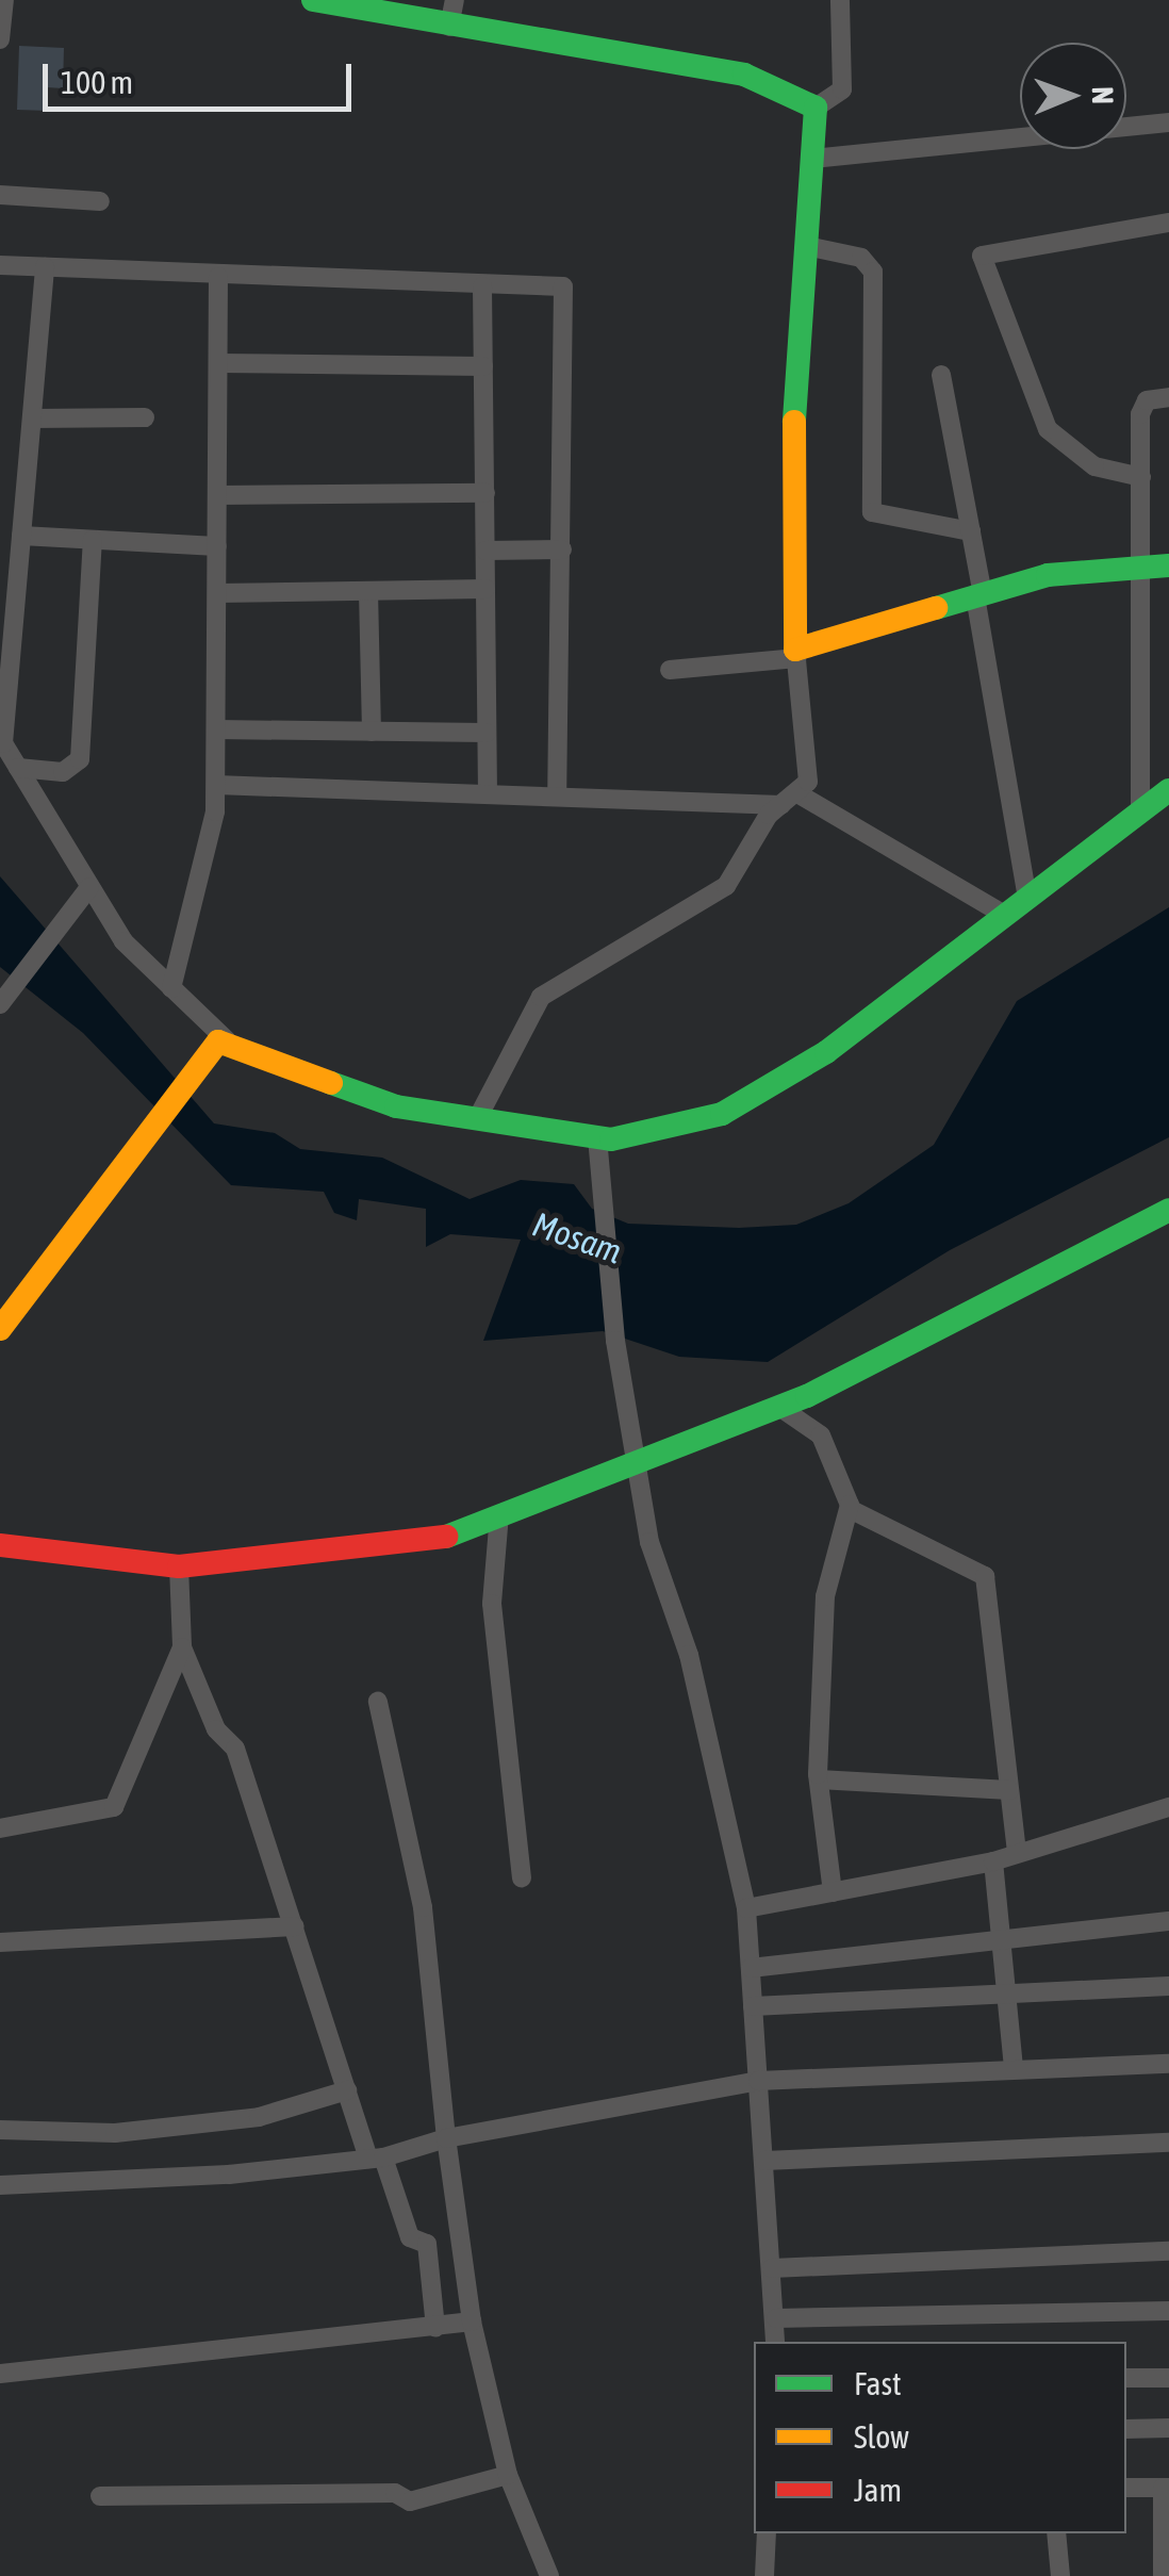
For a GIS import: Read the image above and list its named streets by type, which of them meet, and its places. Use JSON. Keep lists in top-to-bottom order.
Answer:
{
  "water": ["Mosam"],
  "legend": ["Fast", "Slow", "Jam"],
  "scale_bar": "100 m",
  "north": "right"
}
